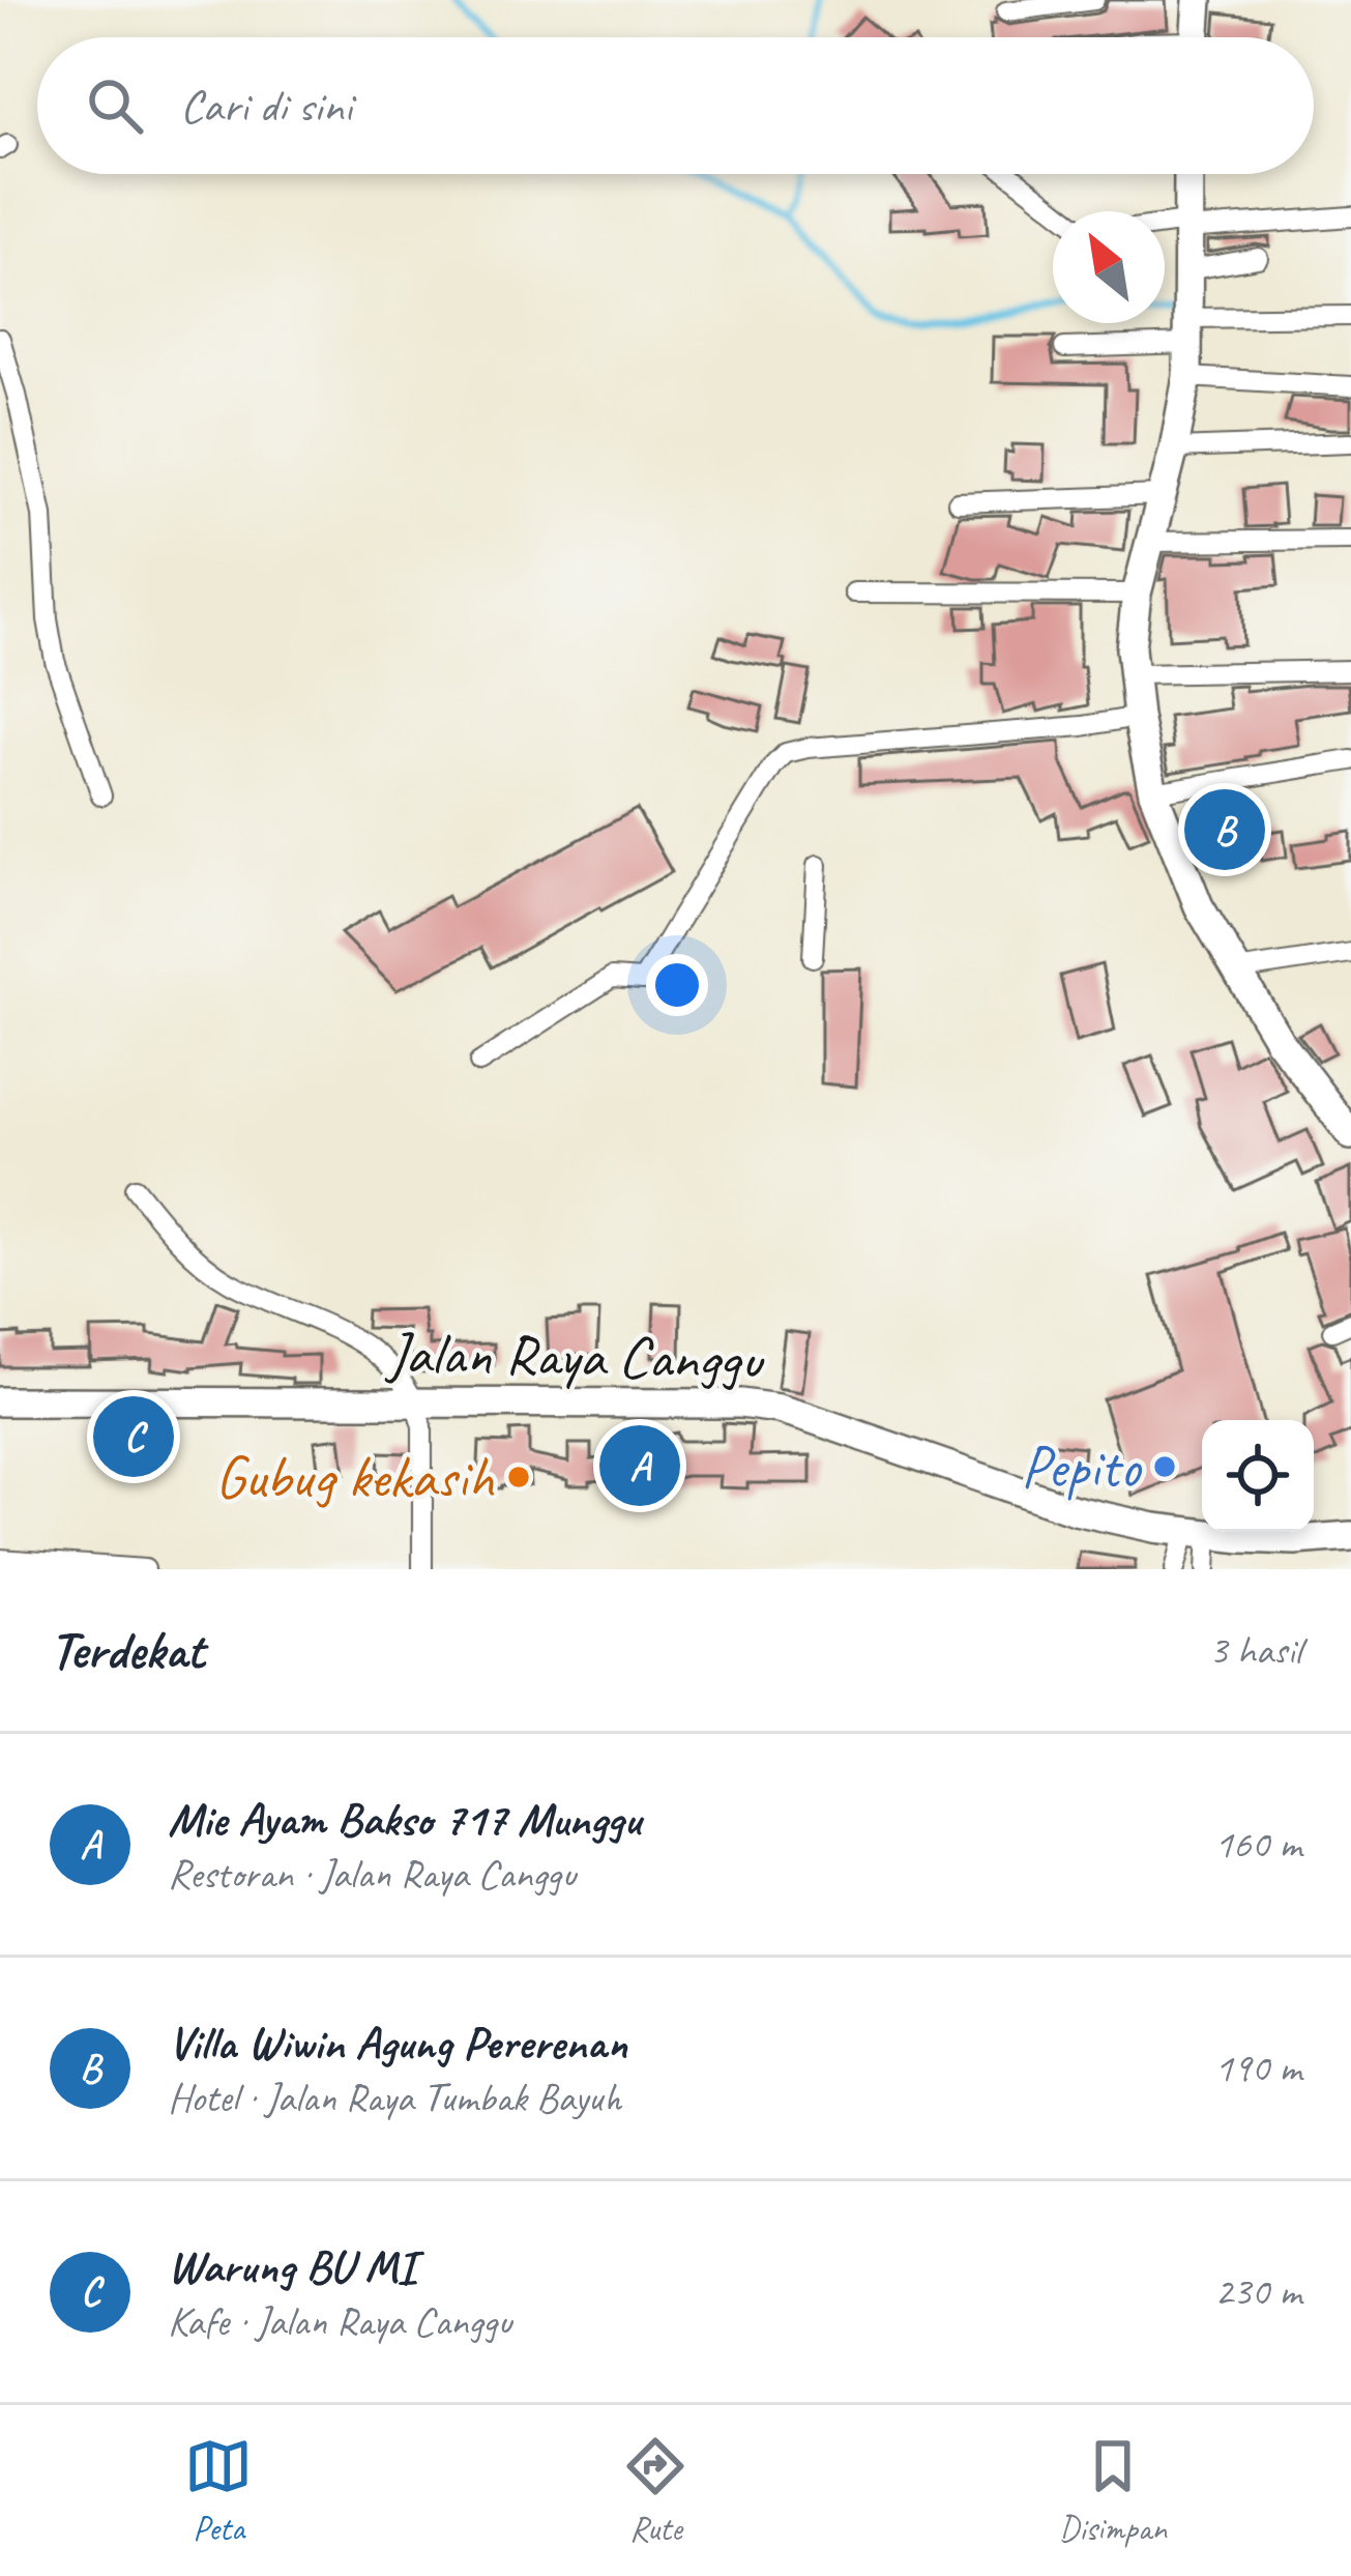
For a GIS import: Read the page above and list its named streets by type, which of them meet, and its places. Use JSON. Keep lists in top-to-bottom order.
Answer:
{
  "streets": {
    "main road": ["Jalan Raya Canggu"]
  },
  "places": ["Pepito", "Gubug kekasih"],
  "north": "top left",
  "page": {
    "search": "Cari di sini",
    "pins": ["B", "C", "A"],
    "heading": ["Terdekat", "3 hasil"],
    "list": [
      {
        "mark": "A",
        "name": "Mie Ayam Bakso 717 Munggu",
        "note": "Restoran · Jalan Raya Canggu",
        "value": "160 m"
      },
      {
        "mark": "B",
        "name": "Villa Wiwin Agung Pererenan",
        "note": "Hotel · Jalan Raya Tumbak Bayuh",
        "value": "190 m"
      },
      {
        "mark": "C",
        "name": "Warung BU MI",
        "note": "Kafe · Jalan Raya Canggu",
        "value": "230 m"
      }
    ],
    "nav": ["Peta", "Rute", "Disimpan"]
  }
}
